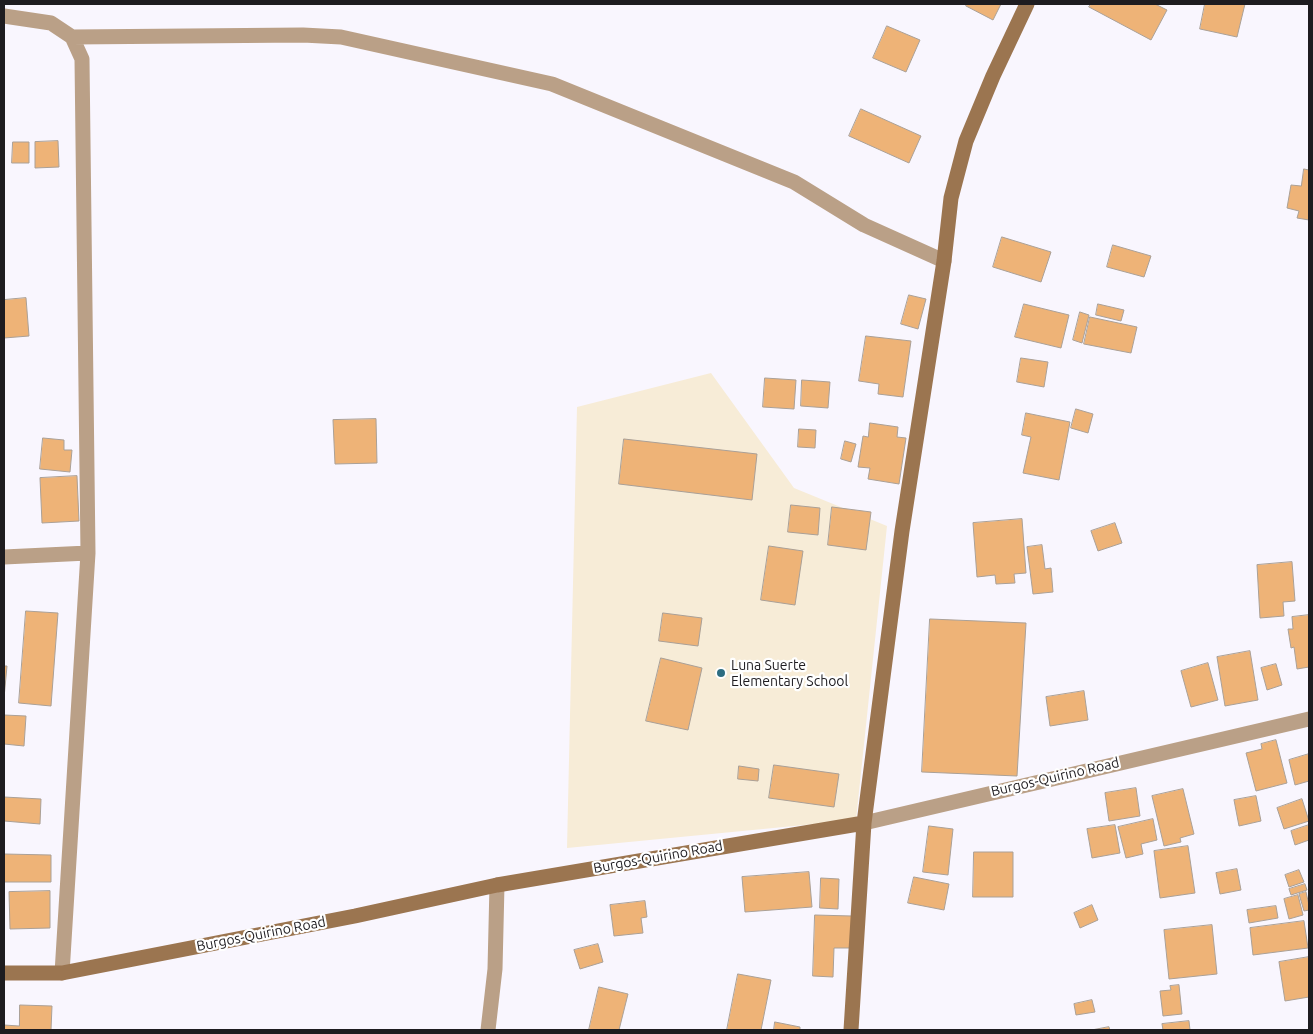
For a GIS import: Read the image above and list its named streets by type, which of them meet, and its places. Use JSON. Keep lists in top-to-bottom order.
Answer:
{
  "streets": {
    "main road": ["Burgos-Quirino Road"]
  },
  "places": ["Luna Suerte Elementary School"]
}
